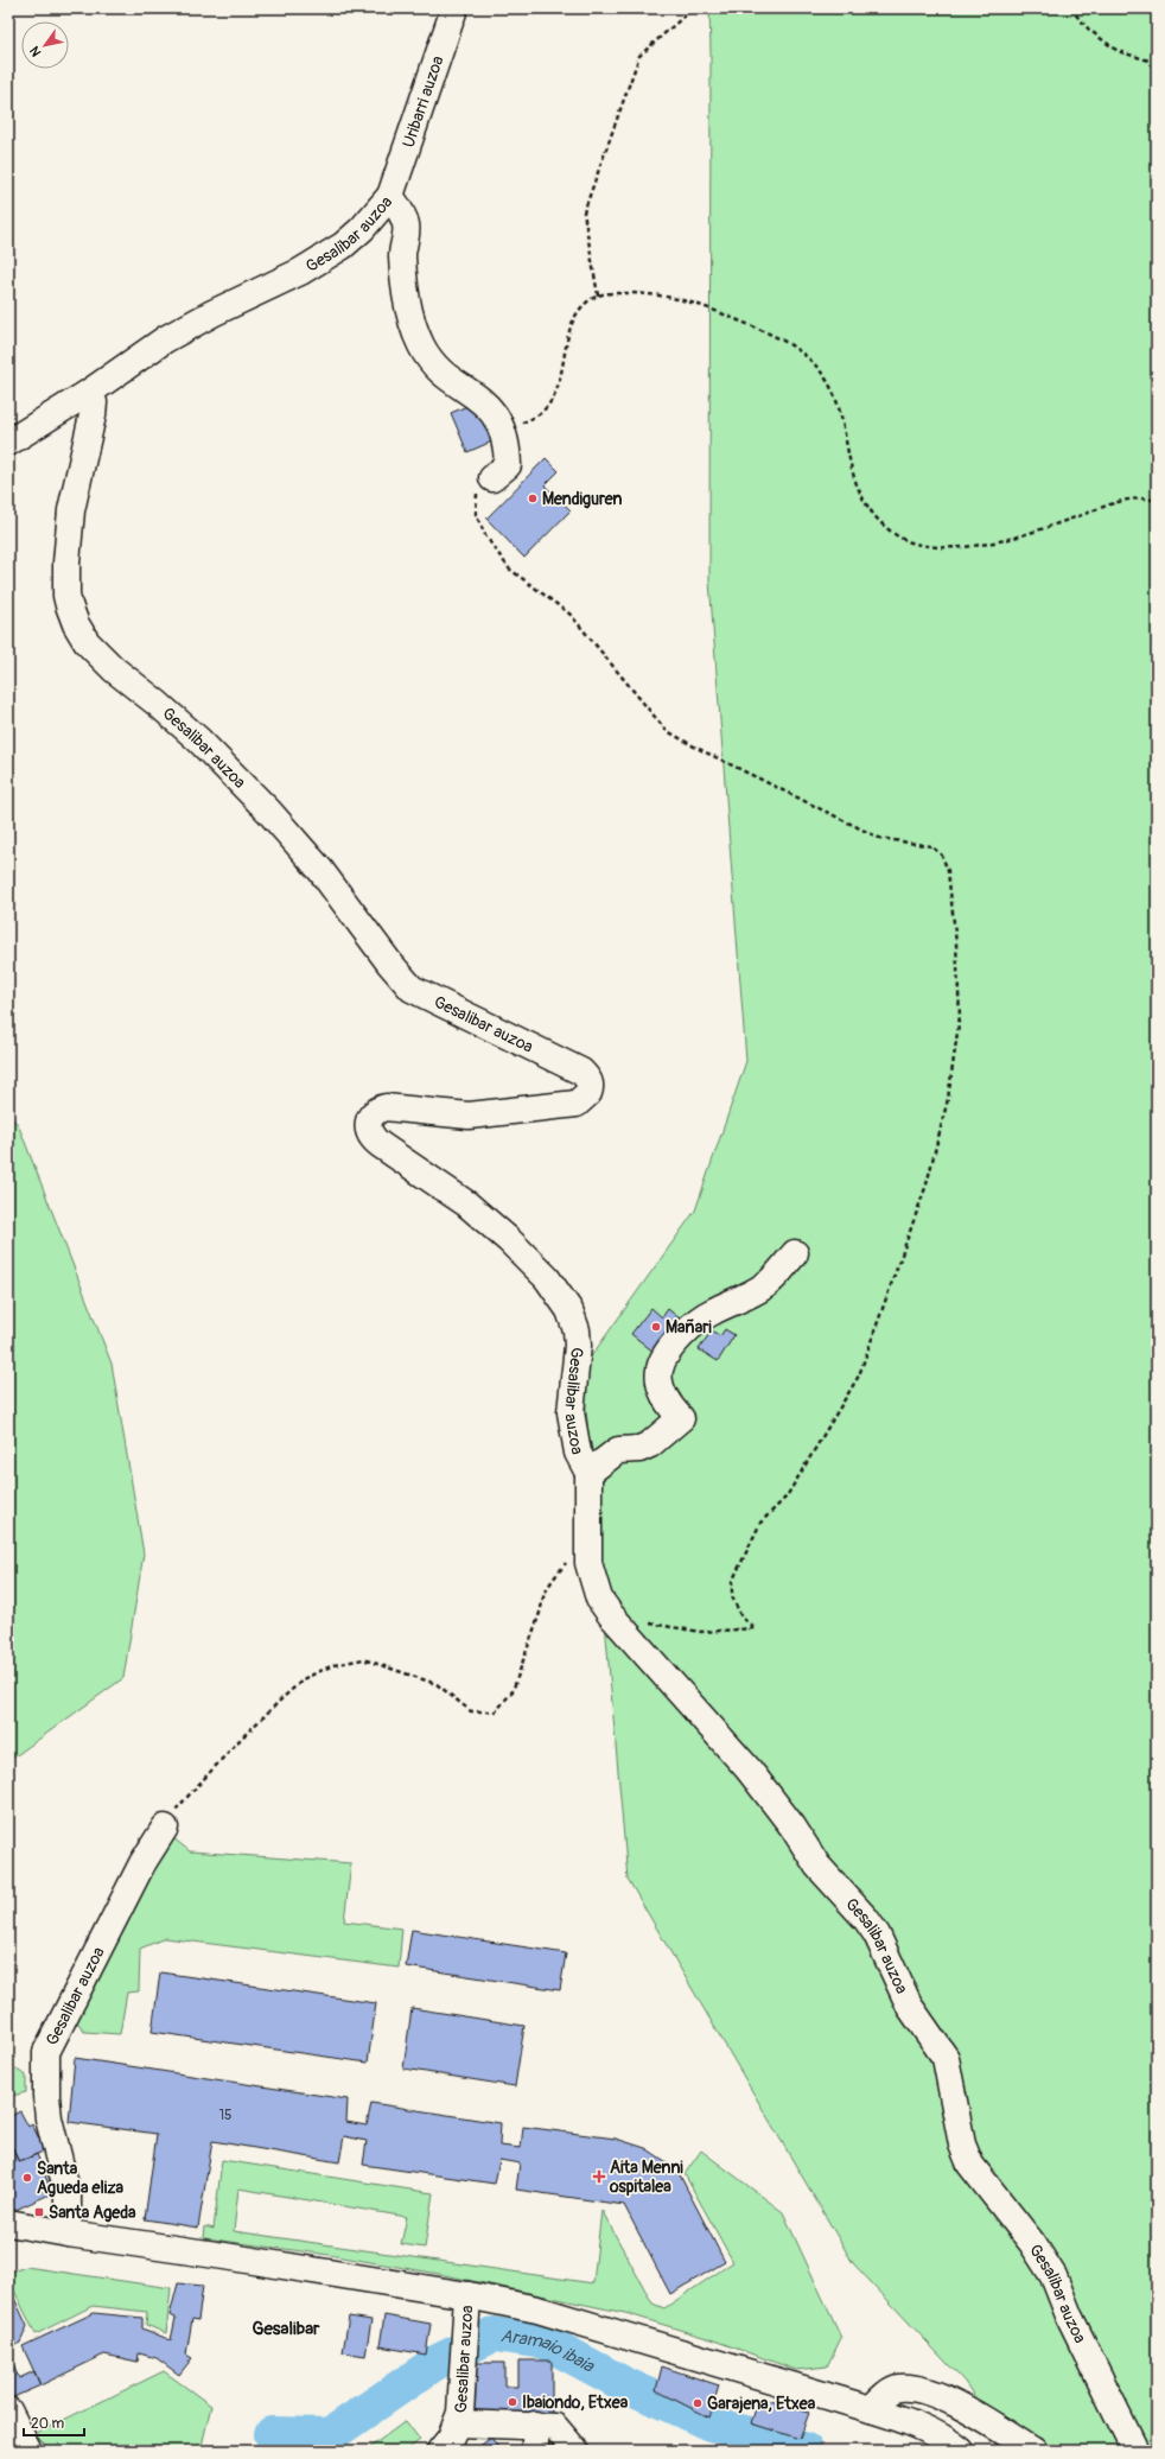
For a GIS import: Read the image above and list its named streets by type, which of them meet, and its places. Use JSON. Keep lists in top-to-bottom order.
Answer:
{
  "streets": {
    "street": ["Uribarri auzoa", "Gesalibar auzoa"]
  },
  "crossings": [
    ["Uribarri auzoa", "Gesalibar auzoa"]
  ],
  "districts": ["Gesalibar"],
  "water": ["Aramaio ibaia"],
  "places": {
    "other": [
      "Mendiguren",
      "Mañari",
      "Santa Agueda eliza",
      "Ibaiondo, Etxea",
      "Garajena, Etxea"
    ],
    "health": ["Aita Menni ospitalea"],
    "transit": ["Santa Ageda"]
  },
  "house_numbers": ["15"],
  "scale_bar": "20 m",
  "north": "bottom left"
}
